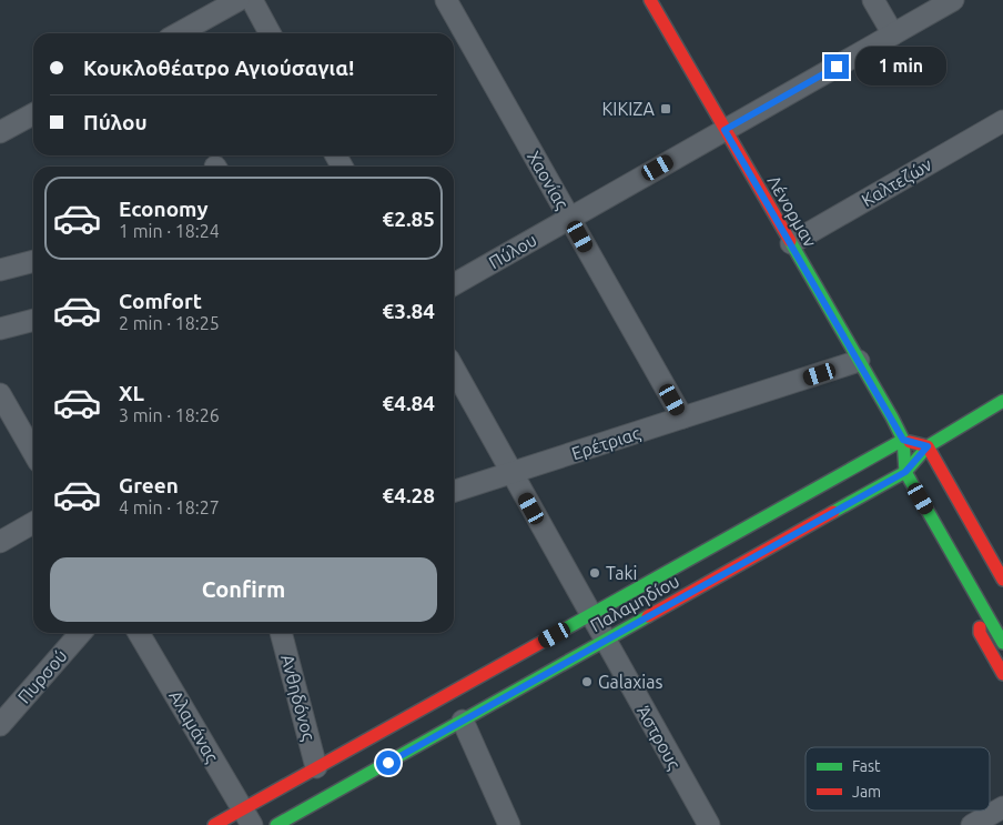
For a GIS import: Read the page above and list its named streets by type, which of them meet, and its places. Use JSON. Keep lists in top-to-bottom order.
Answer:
{
  "streets": {
    "street": [
      "Χαονίας",
      "Καλτεζών",
      "Λένορμαν",
      "Πύλου",
      "Ερέτριας",
      "Παλαμηδίου",
      "Πυρσού",
      "Ανθηδόνος",
      "Αλαμάνας",
      "Άστρους"
    ]
  },
  "crossings": [
    ["Χαονίας", "Πύλου"],
    ["Χαονίας", "Ερέτριας"],
    ["Καλτεζών", "Λένορμαν"],
    ["Λένορμαν", "Πύλου"],
    ["Λένορμαν", "Ερέτριας"],
    ["Λένορμαν", "Παλαμηδίου"],
    ["Ερέτριας", "Άστρους"],
    ["Παλαμηδίου", "Ανθηδόνος"],
    ["Παλαμηδίου", "Αλαμάνας"],
    ["Παλαμηδίου", "Άστρους"]
  ],
  "places": {
    "transit": ["ΚΙΚΙΖΑ"],
    "other": ["Taki", "Galaxias"]
  },
  "legend": ["Fast", "Jam"],
  "page": {
    "banner": ["Κουκλοθέατρο Αγιούσαγια!", "Πύλου"],
    "bubble": "1 min",
    "list": [
      {
        "name": "Economy",
        "note": "1 min · 18:24",
        "value": "€2.85"
      },
      {
        "name": "Comfort",
        "note": "2 min · 18:25",
        "value": "€3.84"
      },
      {
        "name": "XL",
        "note": "3 min · 18:26",
        "value": "€4.84"
      },
      {
        "name": "Green",
        "note": "4 min · 18:27",
        "value": "€4.28"
      }
    ],
    "buttons": "Confirm"
  }
}
